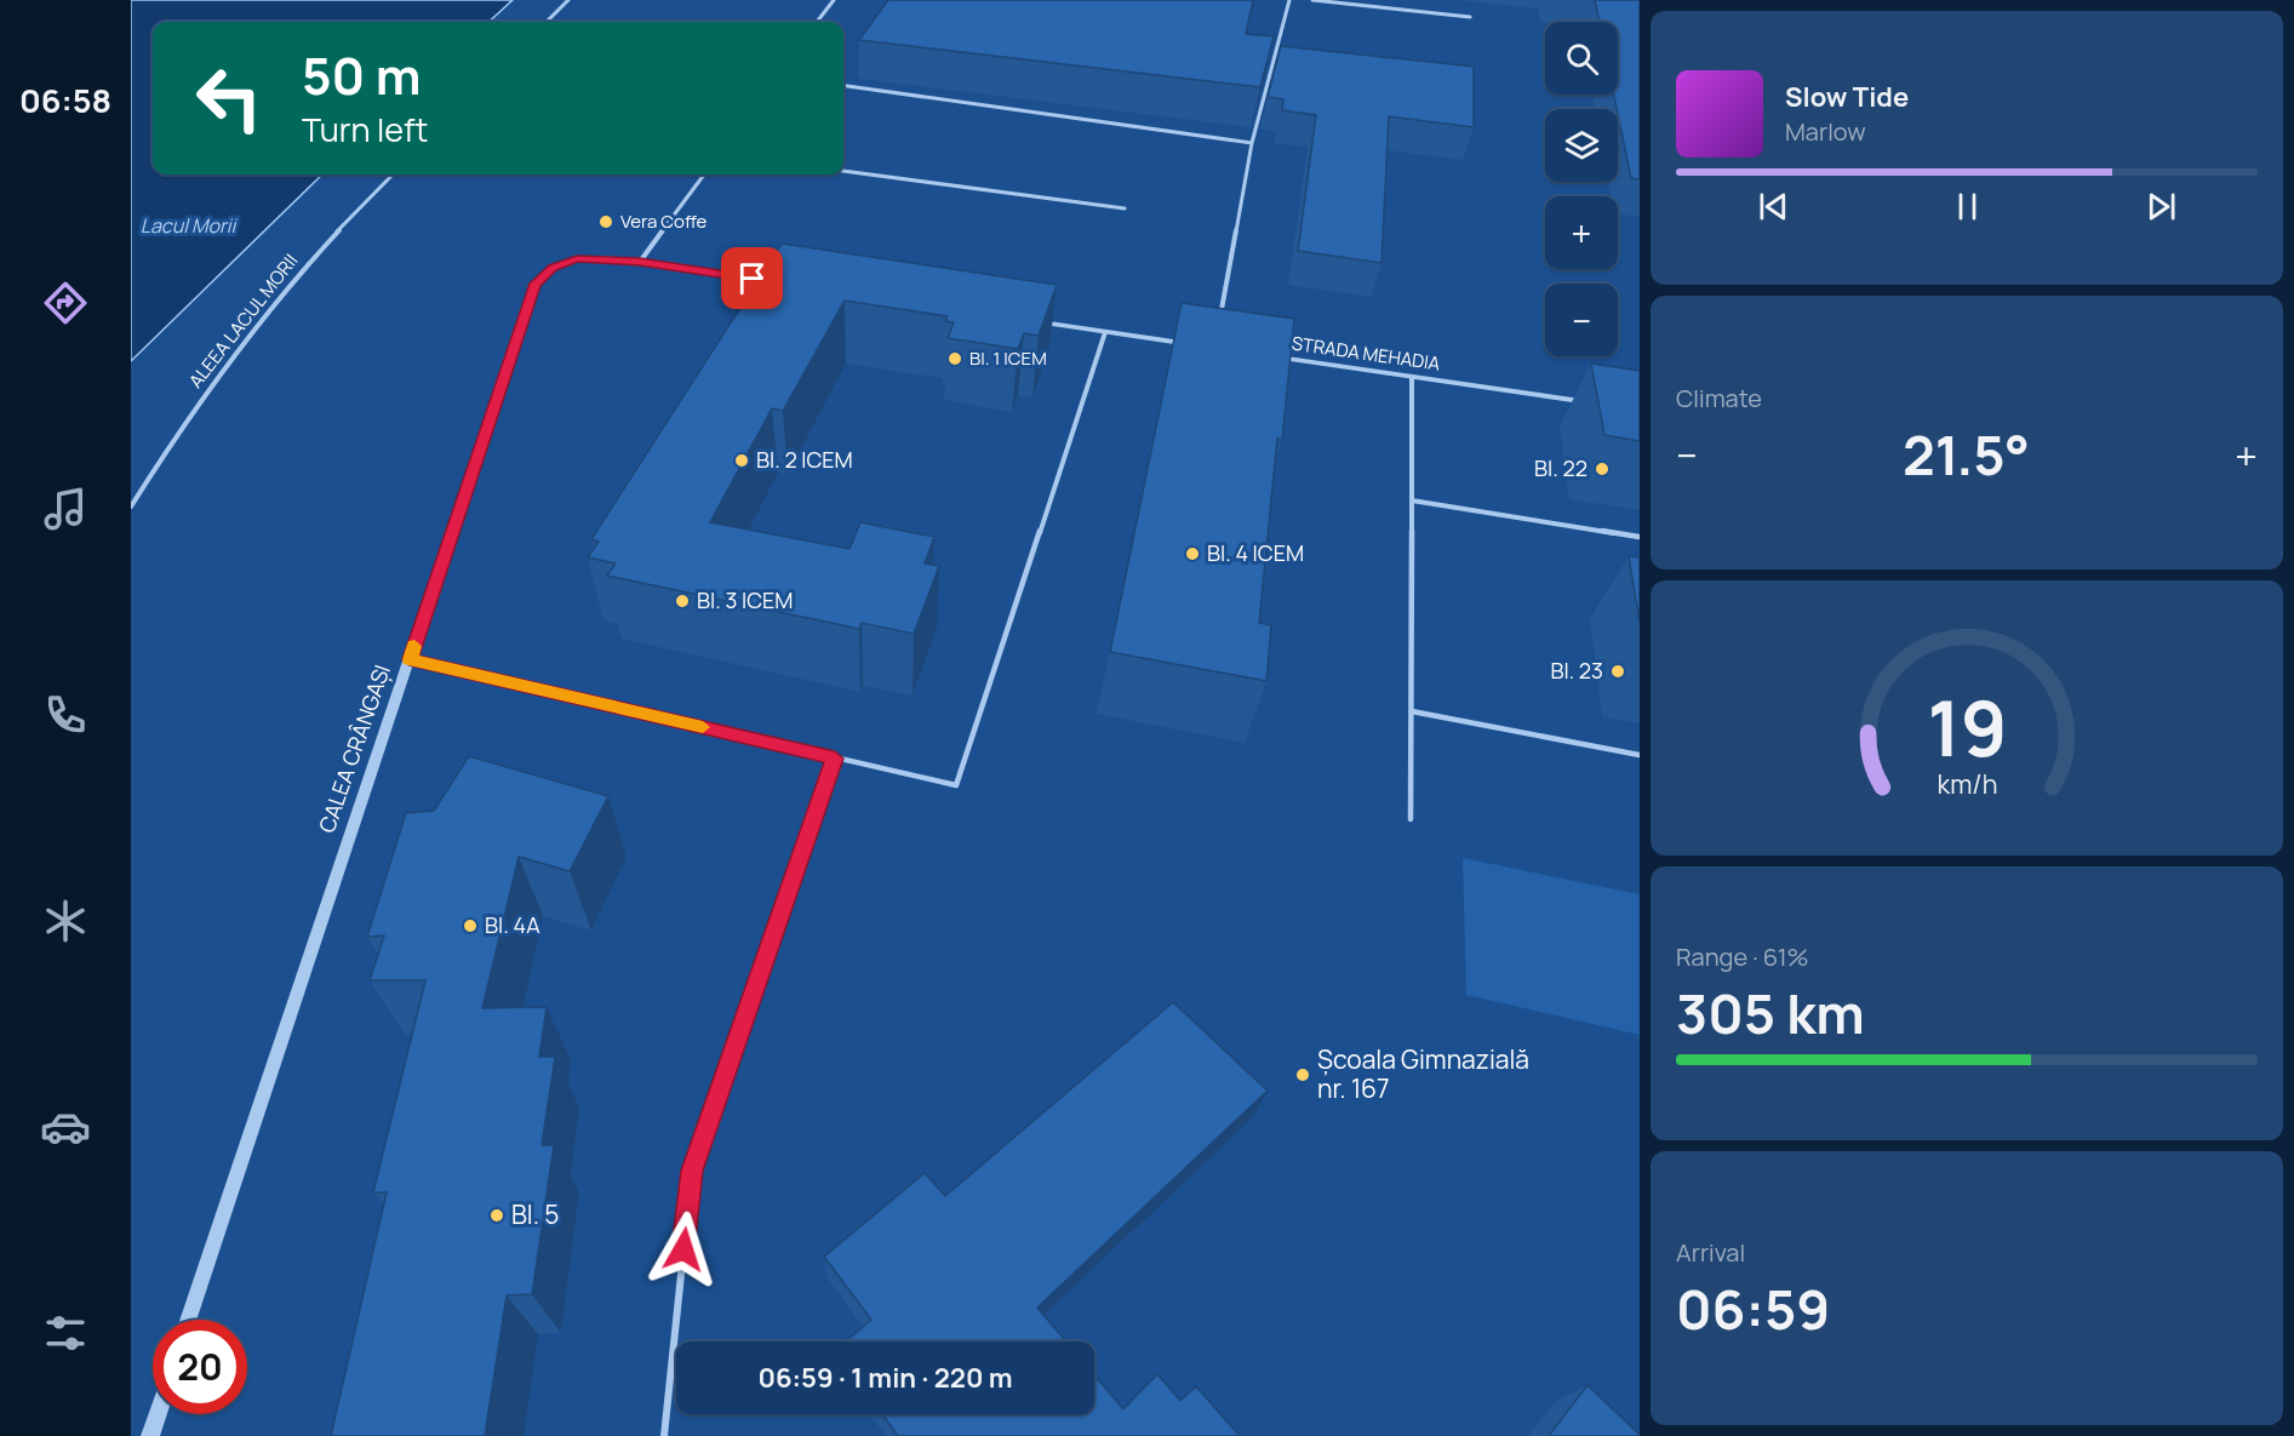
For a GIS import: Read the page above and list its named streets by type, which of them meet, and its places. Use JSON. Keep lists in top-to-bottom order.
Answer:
{
  "streets": {
    "street": ["ALEEA LACUL MORII", "STRADA MEHADIA", "CALEA CRÂNGAȘI"]
  },
  "water": ["Lacul Morii"],
  "places": [
    "Vera Coffe",
    "Bl. 1 ICEM",
    "Bl. 2 ICEM",
    "Bl. 22",
    "Bl. 4 ICEM",
    "Bl. 3 ICEM",
    "Bl. 23",
    "Bl. 4A",
    "Școala Gimnazială nr. 167",
    "Bl. 5"
  ],
  "page": {
    "tabs": "06:58",
    "map_buttons": ["+", "−"],
    "turn": ["50 m", "Turn left"],
    "song": ["Slow Tide", "Marlow"],
    "tile": [
      "Climate",
      ["Range · 61%", "305 km"],
      ["Arrival", "06:59"]
    ],
    "heat": ["−", "21.5°", "+"],
    "limit": "20",
    "trip": "06:59 · 1 min · 220 m",
    "gauge": ["19", "km/h"]
  }
}
